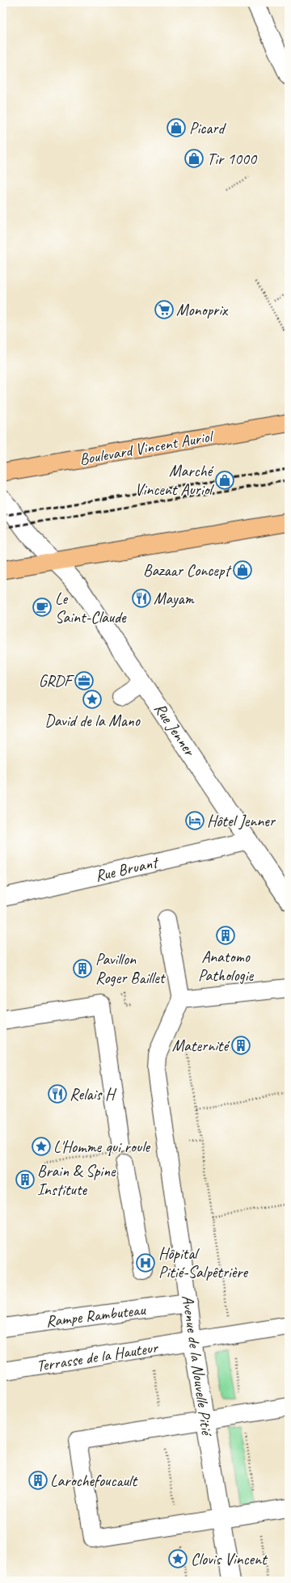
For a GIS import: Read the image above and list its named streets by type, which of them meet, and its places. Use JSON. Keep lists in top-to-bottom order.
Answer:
{
  "streets": {
    "main road": ["Boulevard Vincent Auriol"],
    "street": [
      "Rue Jenner",
      "Rue Bruant",
      "Rampe Rambuteau",
      "Terrasse de la Hauteur",
      "Avenue de la Nouvelle Pitié"
    ]
  },
  "crossings": [
    ["Rue Jenner", "Rue Bruant"],
    ["Rampe Rambuteau", "Avenue de la Nouvelle Pitié"],
    ["Terrasse de la Hauteur", "Avenue de la Nouvelle Pitié"]
  ],
  "places": {
    "shop": [
      "Picard",
      "Tir 1000",
      "Marché Vincent Auriol",
      "Bazaar Concept"
    ],
    "supermarket": ["Monoprix"],
    "restaurant": ["Mayam", "Relais H"],
    "cafe": ["Le Saint-Claude"],
    "office": ["GRDF"],
    "place": ["David de la Mano", "L'Homme qui roule", "Clovis Vincent"],
    "hotel": ["Hôtel Jenner"],
    "building": [
      "Anatomo Pathologie",
      "Pavillon Roger Baillet",
      "Maternité",
      "Brain & Spine Institute",
      "Larochefoucault"
    ],
    "hospital": ["Hôpital Pitié-Salpêtrière"]
  }
}
